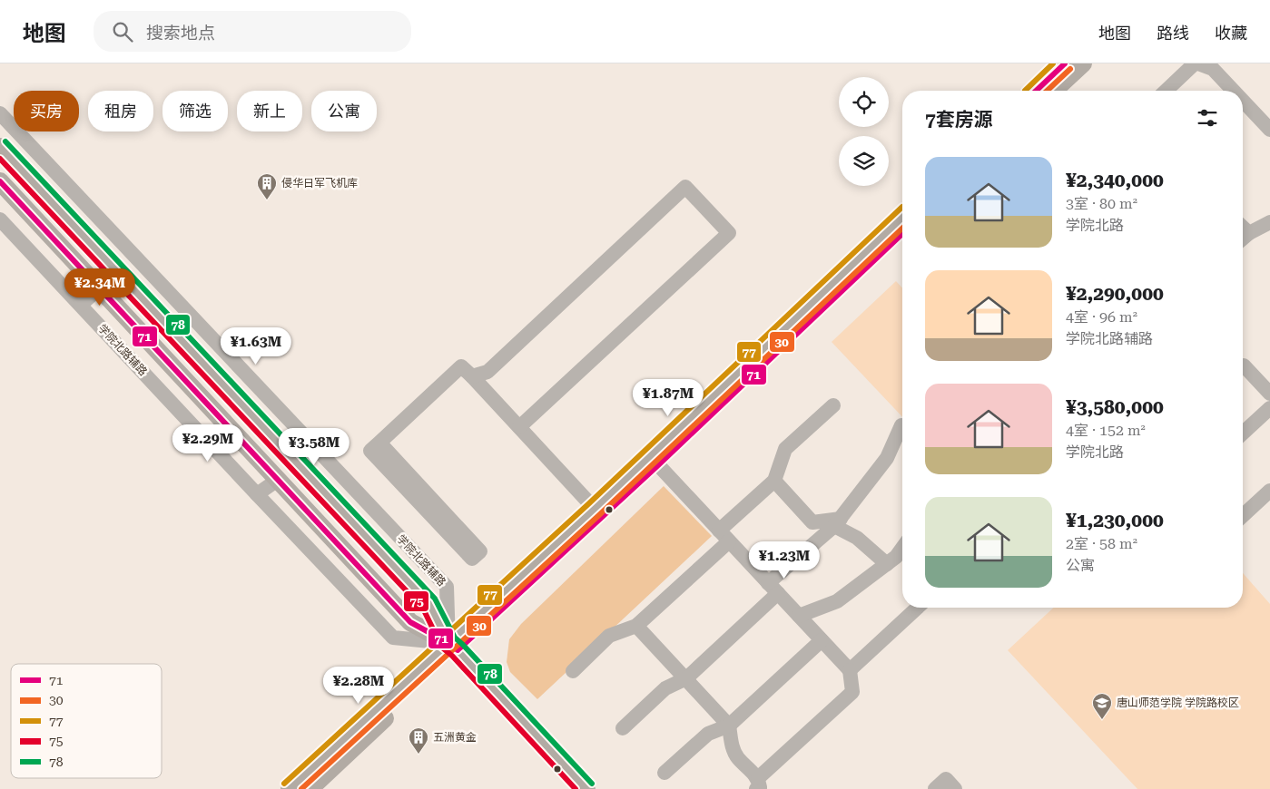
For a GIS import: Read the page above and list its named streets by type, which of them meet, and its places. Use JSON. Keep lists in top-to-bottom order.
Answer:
{
  "streets": {
    "street": ["学院北路辅路"]
  },
  "places": {
    "building": ["侵华日军飞机库", "五洲黄金"],
    "school or university": ["唐山师范学院 学院路校区"]
  },
  "lines": [
    "transit line 71",
    "transit line 77",
    "transit line 30",
    "transit line 78",
    "transit line 75"
  ],
  "legend": [
    "71",
    "30",
    "77",
    "75",
    "78"
  ],
  "page": {
    "header": "地图",
    "search": "搜索地点",
    "nav": ["地图", "路线", "收藏"],
    "chip": [
      "买房",
      "租房",
      "筛选",
      "新上",
      "公寓"
    ],
    "heading": "7套房源",
    "list": [
      {
        "name": "¥2,340,000",
        "note": "3室 · 80 m² · 学院北路"
      },
      {
        "name": "¥2,290,000",
        "note": "4室 · 96 m² · 学院北路辅路"
      },
      {
        "name": "¥3,580,000",
        "note": "4室 · 152 m² · 学院北路"
      },
      {
        "name": "¥1,230,000",
        "note": "2室 · 58 m² · 公寓"
      }
    ],
    "price": [
      "¥2.34M",
      "¥1.63M",
      "¥1.87M",
      "¥2.29M",
      "¥3.58M",
      "¥1.23M",
      "¥2.28M"
    ]
  }
}
